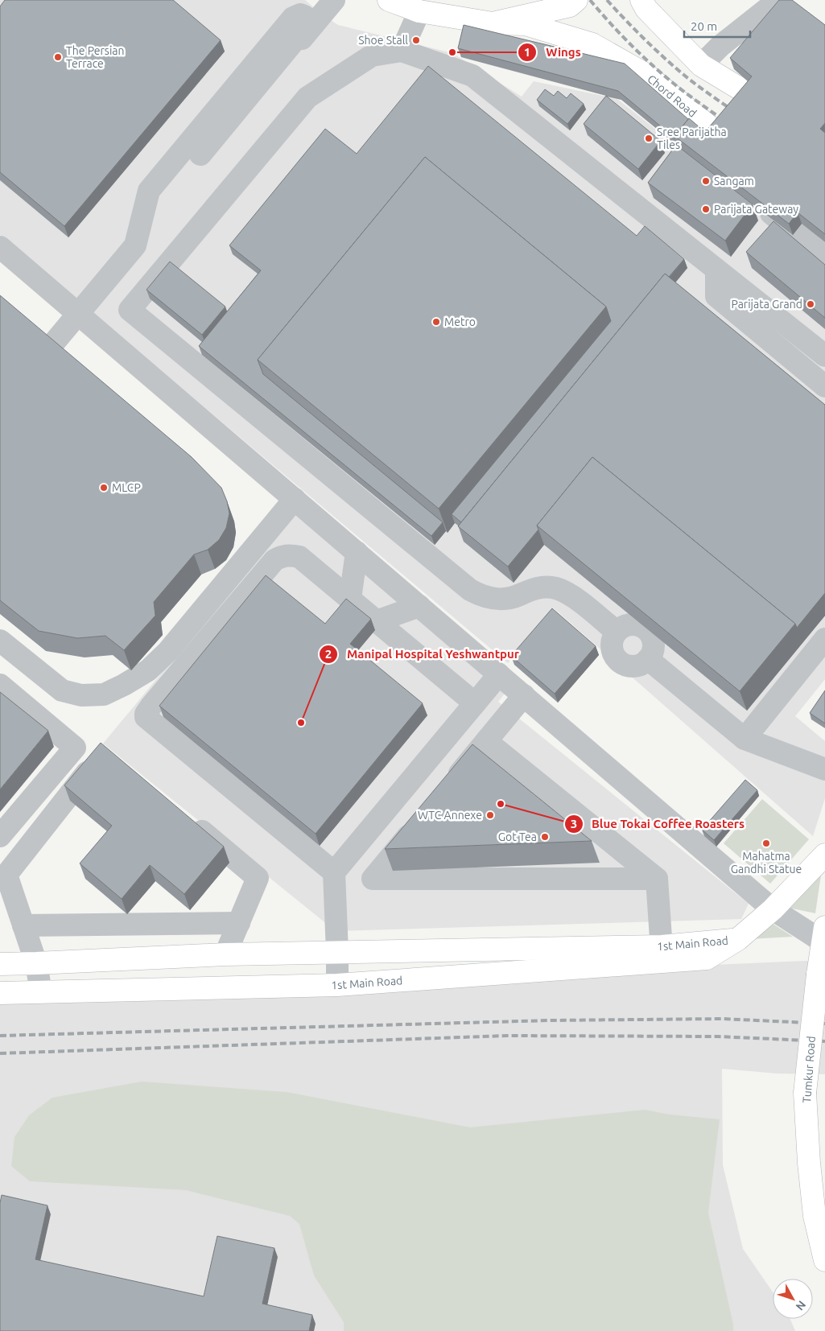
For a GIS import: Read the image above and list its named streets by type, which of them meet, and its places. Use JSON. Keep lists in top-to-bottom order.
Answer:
{
  "streets": {
    "main road": ["Chord Road", "1st Main Road", "Tumkur Road"]
  },
  "places": [
    "Shoe Stall",
    "Wings",
    "The Persian Terrace",
    "Sree Parijatha Tiles",
    "Sangam",
    "Parijata Gateway",
    "Parijata Grand",
    "Metro",
    "MLCP",
    "Manipal Hospital Yeshwantpur",
    "Blue Tokai Coffee Roasters",
    "WTC Annexe",
    "Got Tea",
    "Mahatma Gandhi Statue"
  ],
  "scale_bar": "20 m",
  "north": "bottom right"
}
